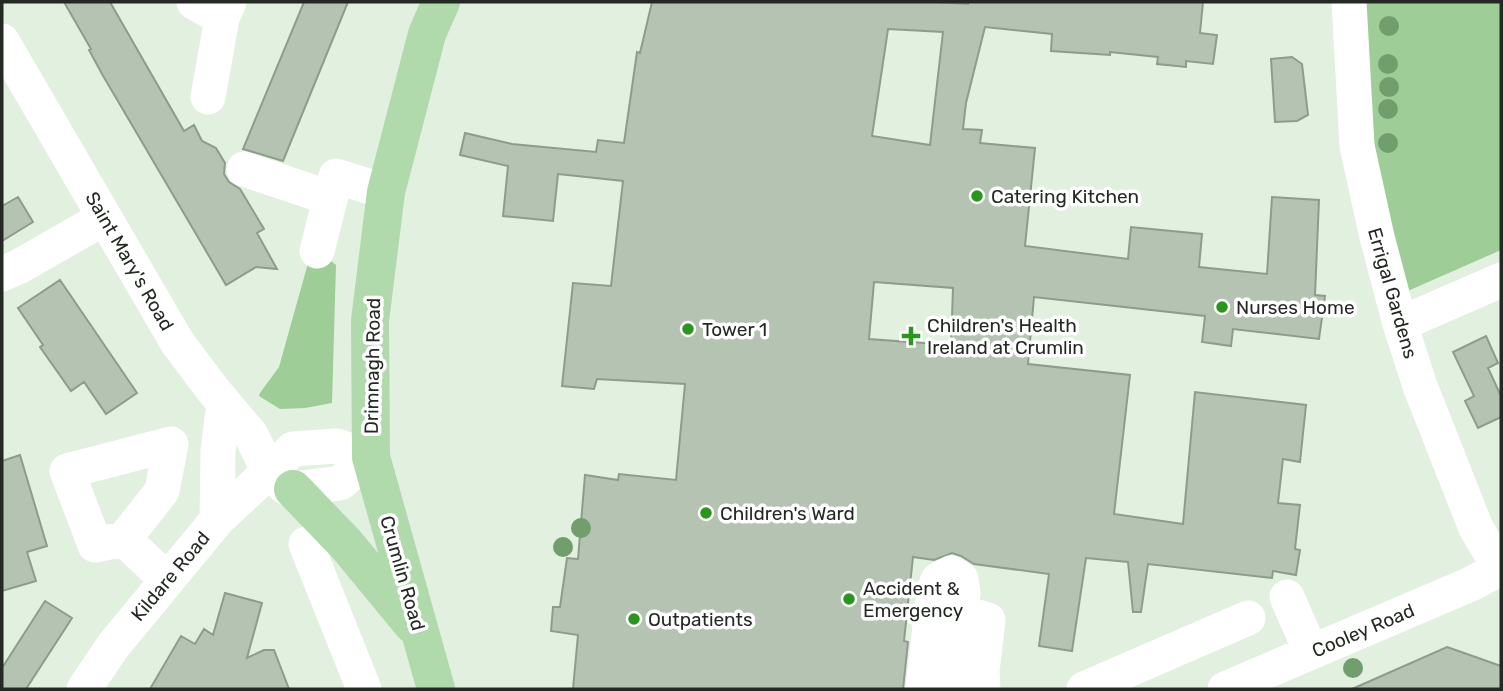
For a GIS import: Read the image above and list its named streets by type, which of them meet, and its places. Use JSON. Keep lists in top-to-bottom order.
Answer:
{
  "streets": {
    "main road": ["Drimnagh Road", "Crumlin Road"],
    "street": [
      "Saint Mary's Road",
      "Errigal Gardens",
      "Kildare Road",
      "Cooley Road"
    ]
  },
  "crossings": [
    ["Saint Mary's Road", "Kildare Road"],
    ["Errigal Gardens", "Cooley Road"],
    ["Drimnagh Road", "Crumlin Road"]
  ],
  "places": {
    "other": [
      "Catering Kitchen",
      "Nurses Home",
      "Tower 1",
      "Children's Ward",
      "Accident & Emergency",
      "Outpatients"
    ],
    "health": ["Children's Health Ireland at Crumlin"]
  }
}
